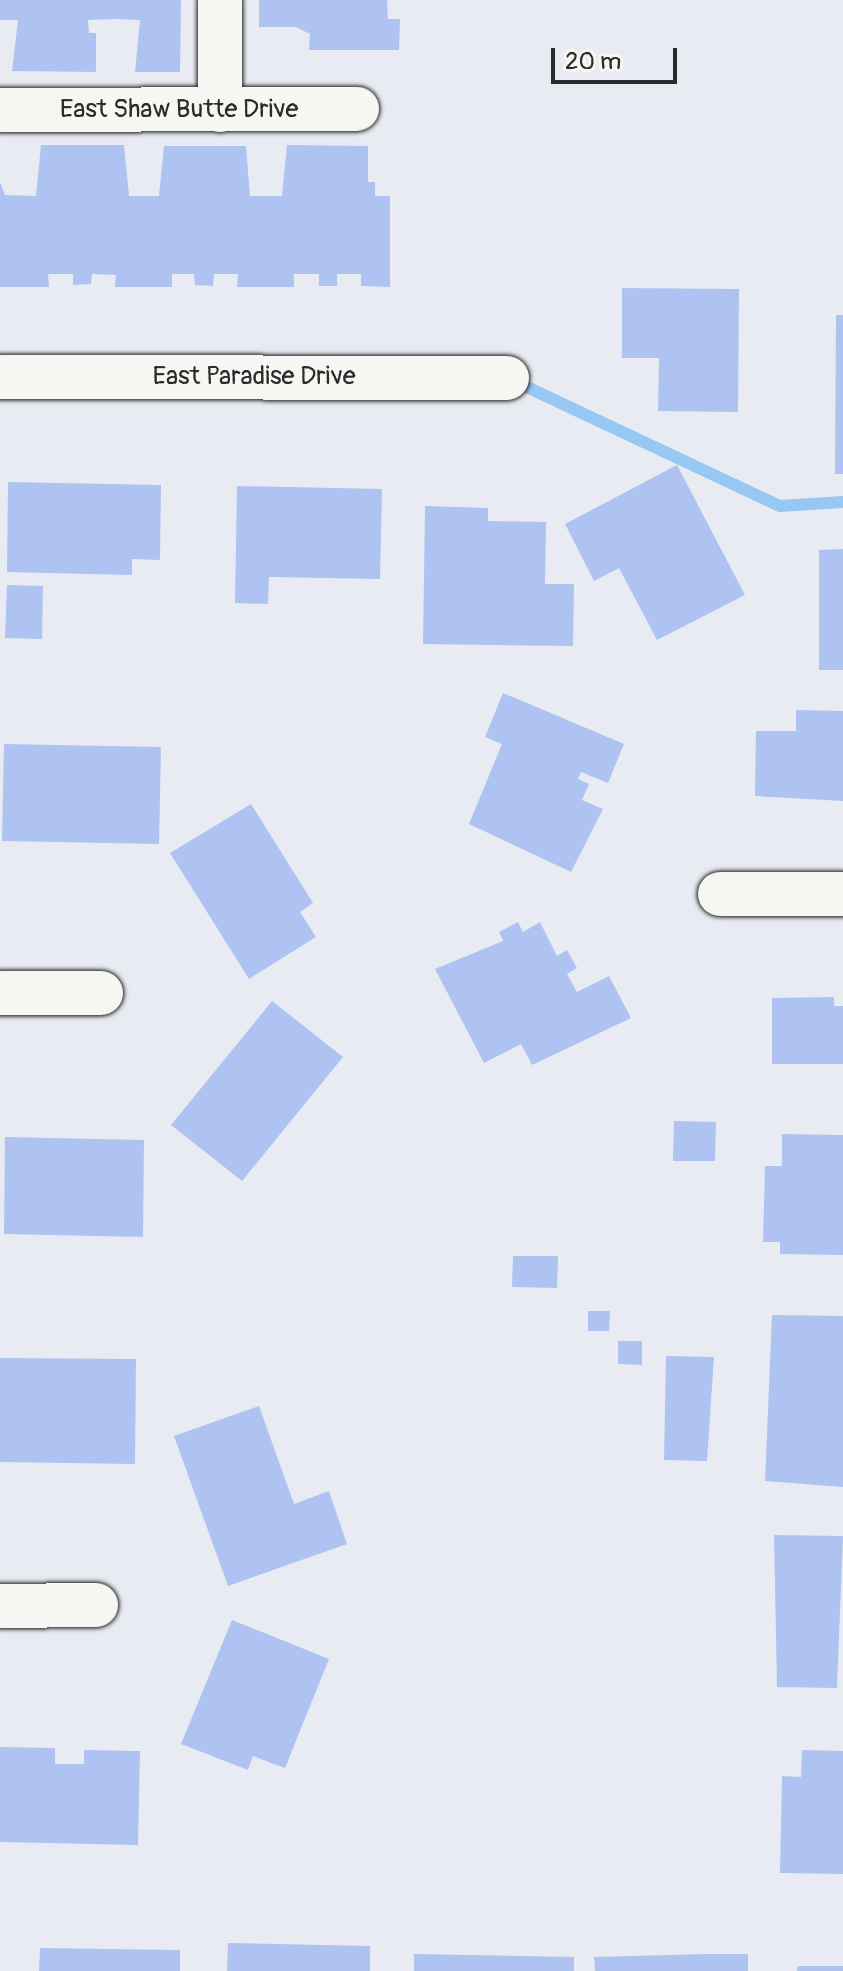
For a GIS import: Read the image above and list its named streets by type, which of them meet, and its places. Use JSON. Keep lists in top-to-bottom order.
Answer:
{
  "streets": {
    "street": ["East Shaw Butte Drive", "East Paradise Drive"]
  },
  "scale_bar": "20 m"
}
